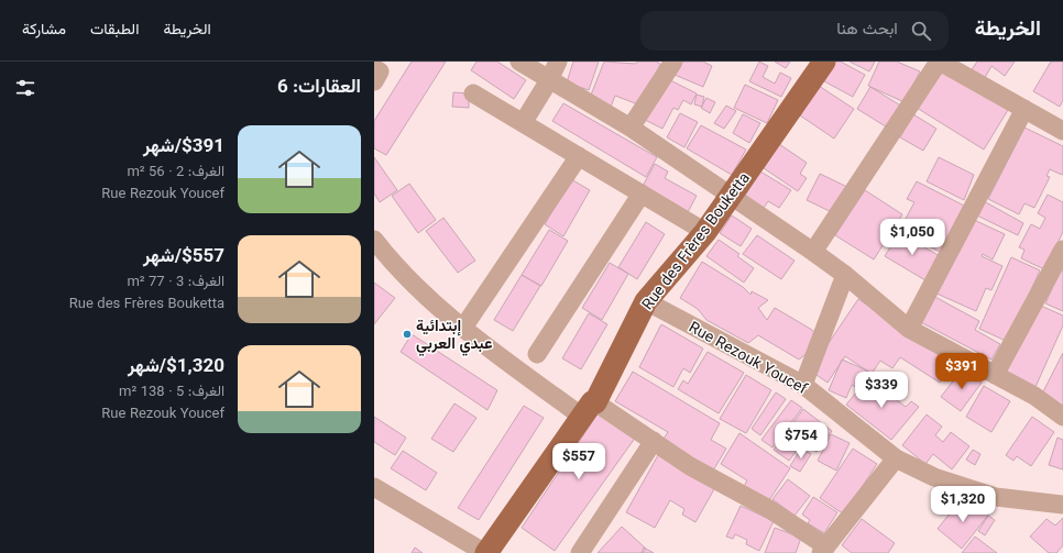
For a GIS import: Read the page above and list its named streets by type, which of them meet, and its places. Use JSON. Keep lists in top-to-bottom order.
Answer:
{
  "streets": {
    "main road": ["Rue des Frères Bouketta"],
    "street": ["Rue Rezouk Youcef"]
  },
  "crossings": [
    ["Rue des Frères Bouketta", "Rue Rezouk Youcef"]
  ],
  "places": ["إبتدائية عبدي العربي"],
  "page": {
    "header": "الخريطة",
    "search": "ابحث هنا",
    "nav": ["الخريطة", "الطبقات", "مشاركة"],
    "heading": "العقارات: 6",
    "list": [
      {
        "name": "$391/شهر",
        "note": "الغرف: 2 · 56 m² · Rue Rezouk Youcef"
      },
      {
        "name": "$557/شهر",
        "note": "الغرف: 3 · 77 m² · Rue des Frères Bouketta"
      },
      {
        "name": "$1,320/شهر",
        "note": "الغرف: 5 · 138 m² · Rue Rezouk Youcef"
      }
    ],
    "price": [
      "$1,050",
      "$391",
      "$339",
      "$754",
      "$557",
      "$1,320"
    ]
  }
}
